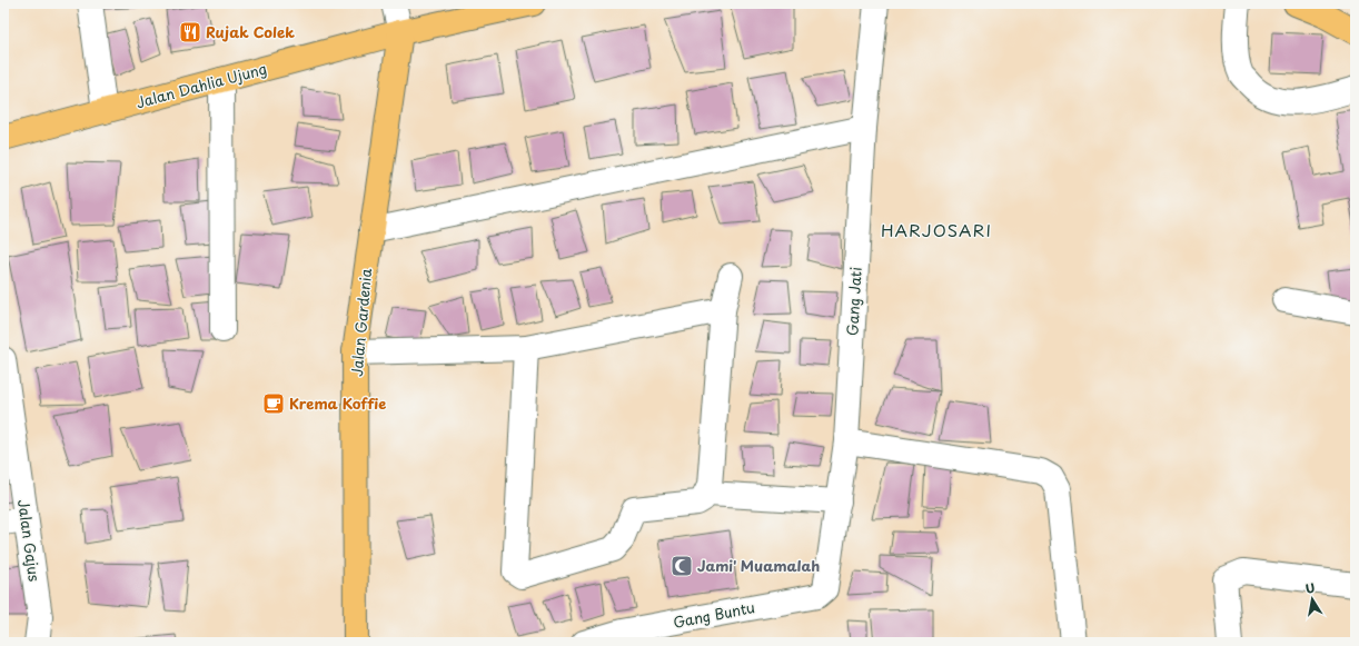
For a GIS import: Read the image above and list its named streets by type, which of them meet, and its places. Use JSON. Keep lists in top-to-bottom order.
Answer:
{
  "streets": {
    "main road": ["Jalan Dahlia Ujung", "Jalan Gardenia"],
    "street": ["Gang Jati", "Jalan Gajus", "Gang Buntu"]
  },
  "crossings": [
    ["Jalan Dahlia Ujung", "Jalan Gardenia"],
    ["Gang Jati", "Gang Buntu"]
  ],
  "districts": ["HARJOSARI"],
  "places": {
    "restaurant": ["Rujak Colek"],
    "cafe": ["Krema Koffie"],
    "mosque": ["Jami' Muamalah"]
  },
  "north": "top"
}
